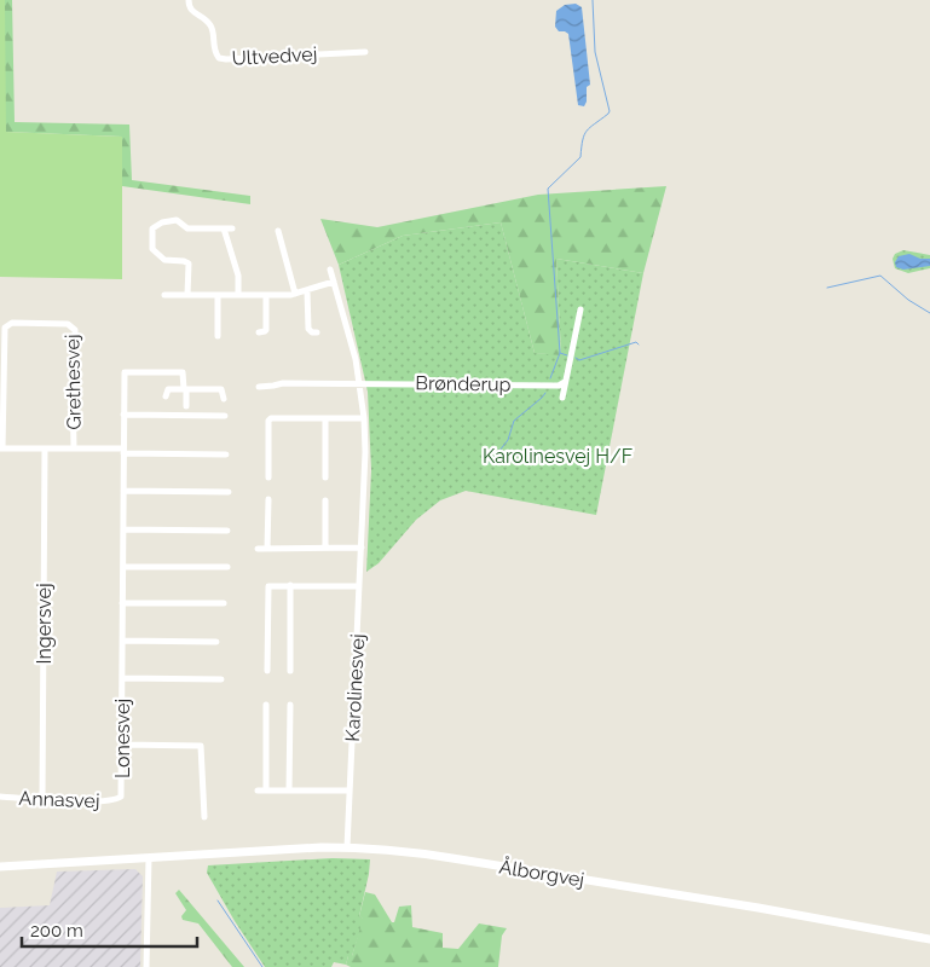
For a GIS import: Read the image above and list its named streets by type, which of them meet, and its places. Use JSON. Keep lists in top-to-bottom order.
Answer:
{
  "streets": {
    "main road": ["Ålborgvej"],
    "street": [
      "Ultvedvej",
      "Grethesvej",
      "Brønderup",
      "Ingersvej",
      "Karolinesvej",
      "Lonesvej",
      "Annasvej"
    ]
  },
  "crossings": [
    ["Brønderup", "Karolinesvej"],
    ["Ingersvej", "Annasvej"],
    ["Karolinesvej", "Ålborgvej"],
    ["Lonesvej", "Annasvej"]
  ],
  "parks": ["Karolinesvej H/F"],
  "scale_bar": "200 m"
}
